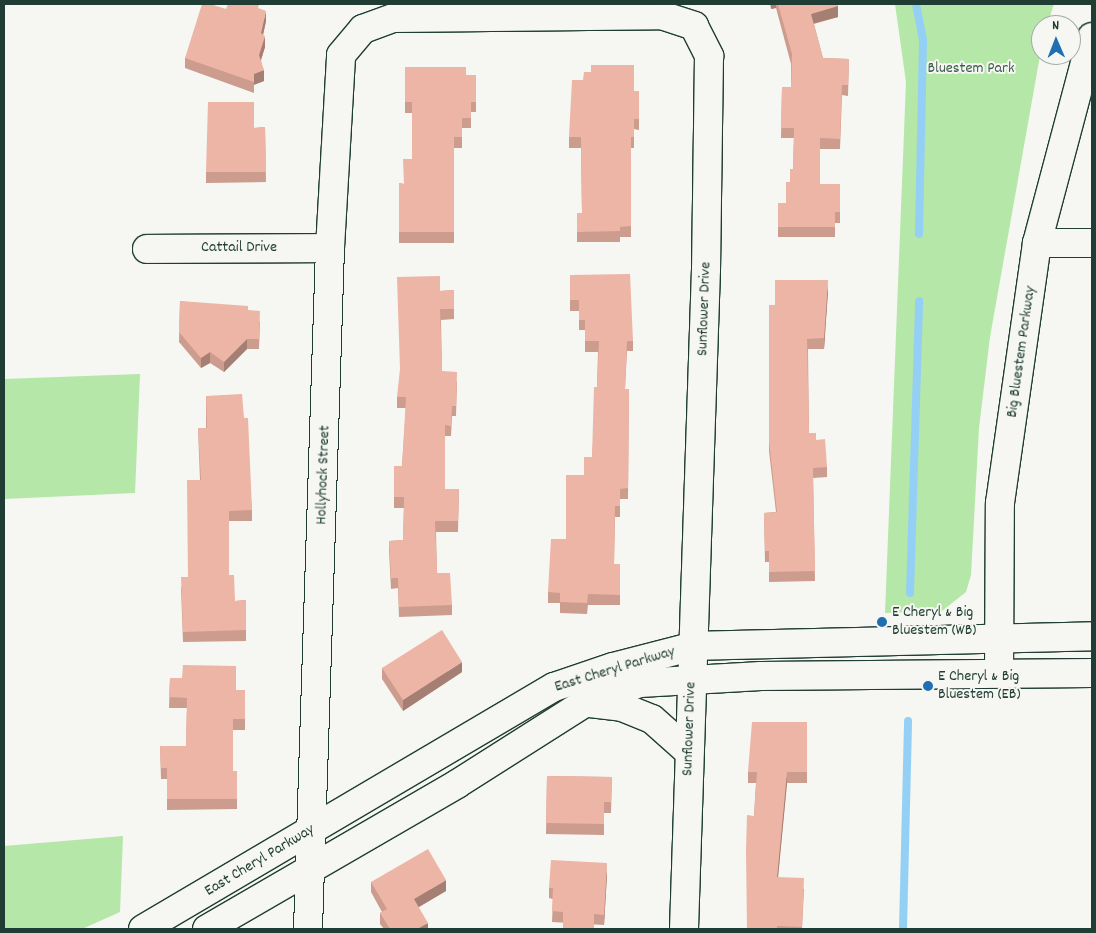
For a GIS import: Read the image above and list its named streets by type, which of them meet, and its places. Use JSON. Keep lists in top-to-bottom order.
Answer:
{
  "streets": {
    "street": [
      "Cattail Drive",
      "Sunflower Drive",
      "Big Bluestem Parkway",
      "Hollyhock Street",
      "East Cheryl Parkway"
    ]
  },
  "crossings": [
    ["Cattail Drive", "Hollyhock Street"],
    ["Sunflower Drive", "Hollyhock Street"],
    ["Sunflower Drive", "East Cheryl Parkway"],
    ["Big Bluestem Parkway", "East Cheryl Parkway"],
    ["Hollyhock Street", "East Cheryl Parkway"]
  ],
  "parks": ["Bluestem Park"],
  "places": ["E Cheryl & Big Bluestem (WB)", "E Cheryl & Big Bluestem (EB)"],
  "north": "top"
}
